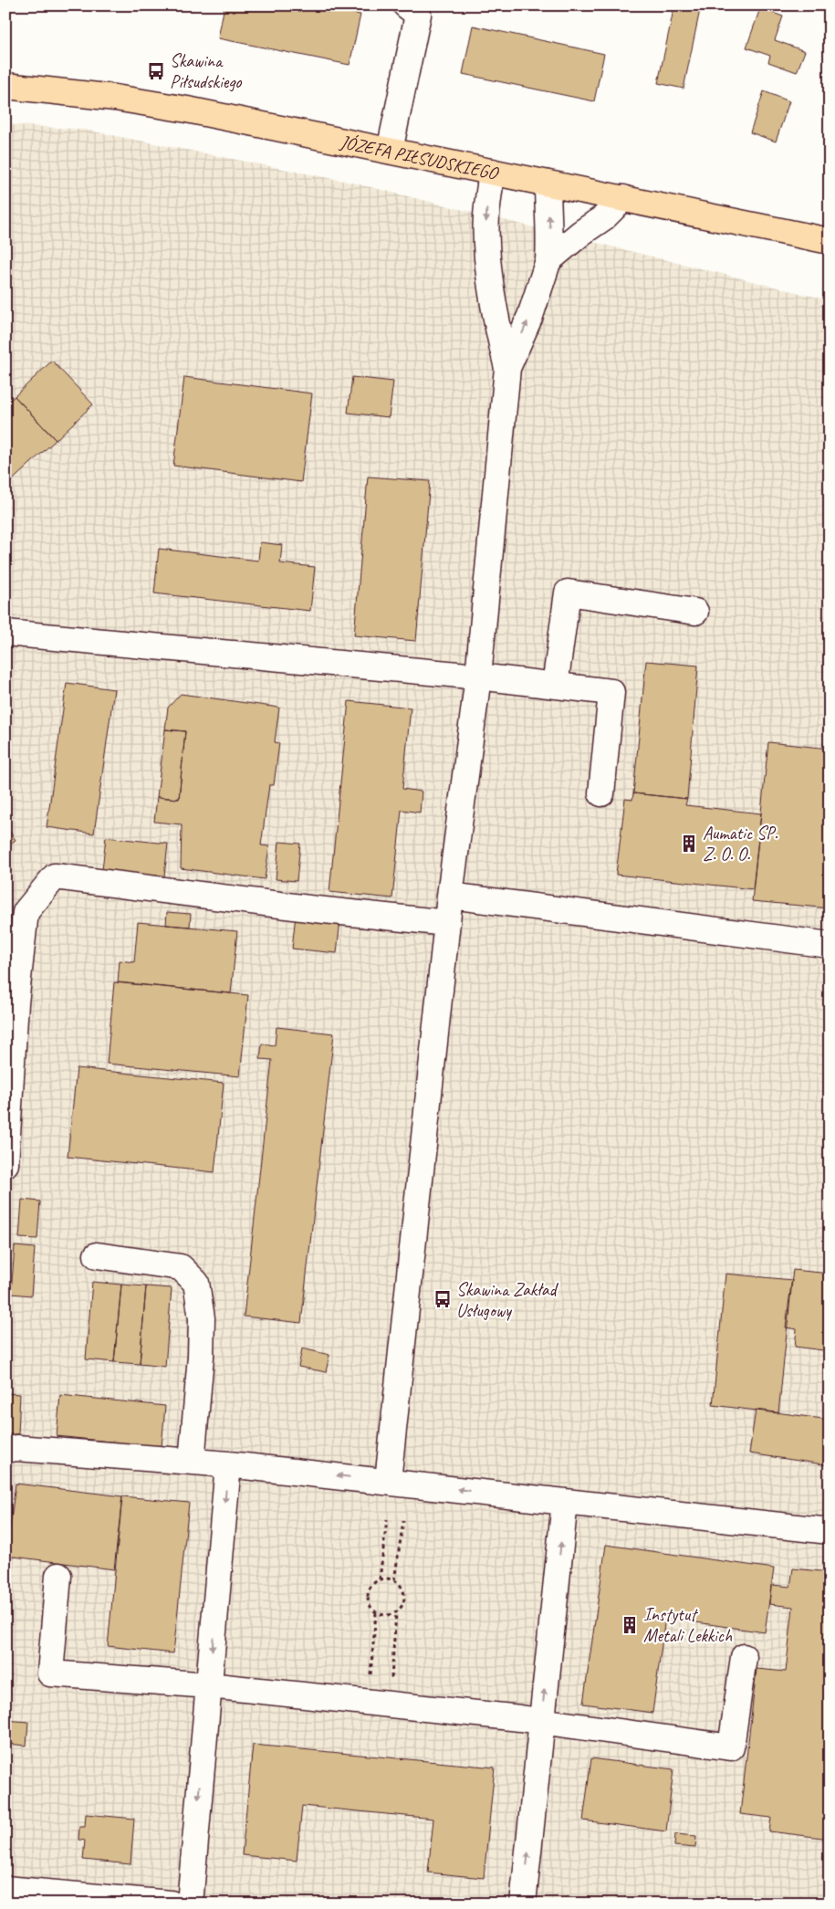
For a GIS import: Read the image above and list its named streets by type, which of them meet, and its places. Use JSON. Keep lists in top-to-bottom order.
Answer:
{
  "streets": {
    "main road": ["JÓZEFA PIŁSUDSKIEGO"]
  },
  "places": {
    "bus stop": ["Skawina Piłsudskiego", "Skawina Zakład Usługowy"],
    "building": ["Aumatic SP. Z. O. O.", "Instytut Metali Lekkich"]
  }
}
